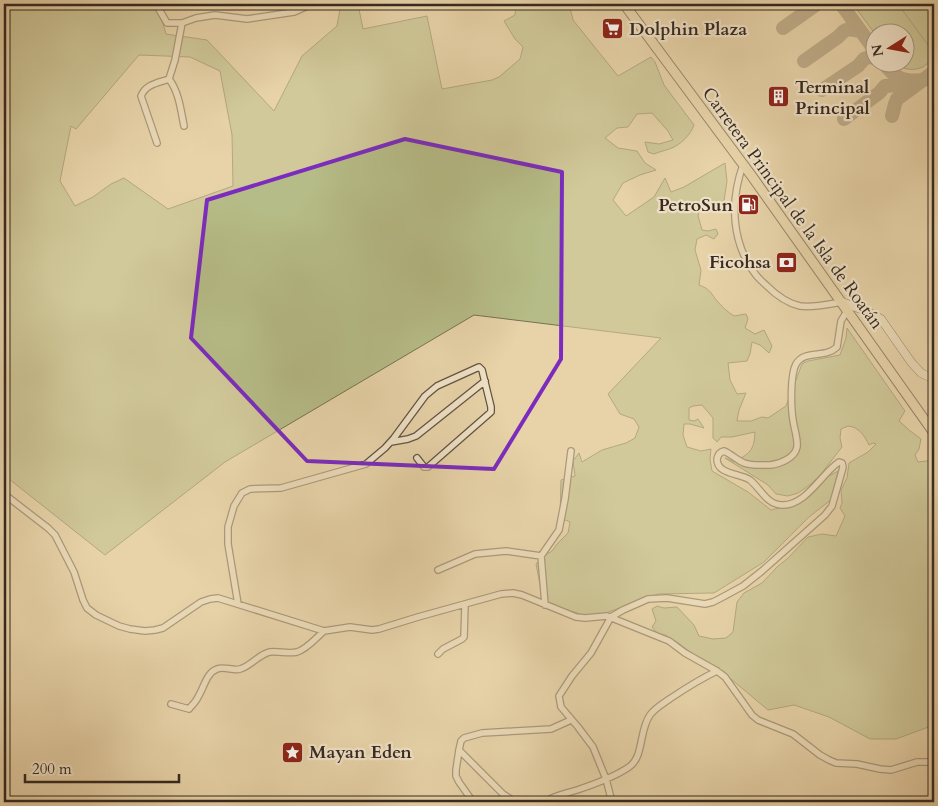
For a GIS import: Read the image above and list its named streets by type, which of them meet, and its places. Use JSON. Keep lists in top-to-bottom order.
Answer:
{
  "streets": {
    "main road": ["Carretera Principal de la Isla de Roatán"]
  },
  "places": {
    "supermarket": ["Dolphin Plaza"],
    "building": ["Terminal Principal"],
    "fuel station": ["PetroSun"],
    "bank": ["Ficohsa"],
    "place": ["Mayan Eden"]
  },
  "scale_bar": "200 m",
  "north": "left"
}
